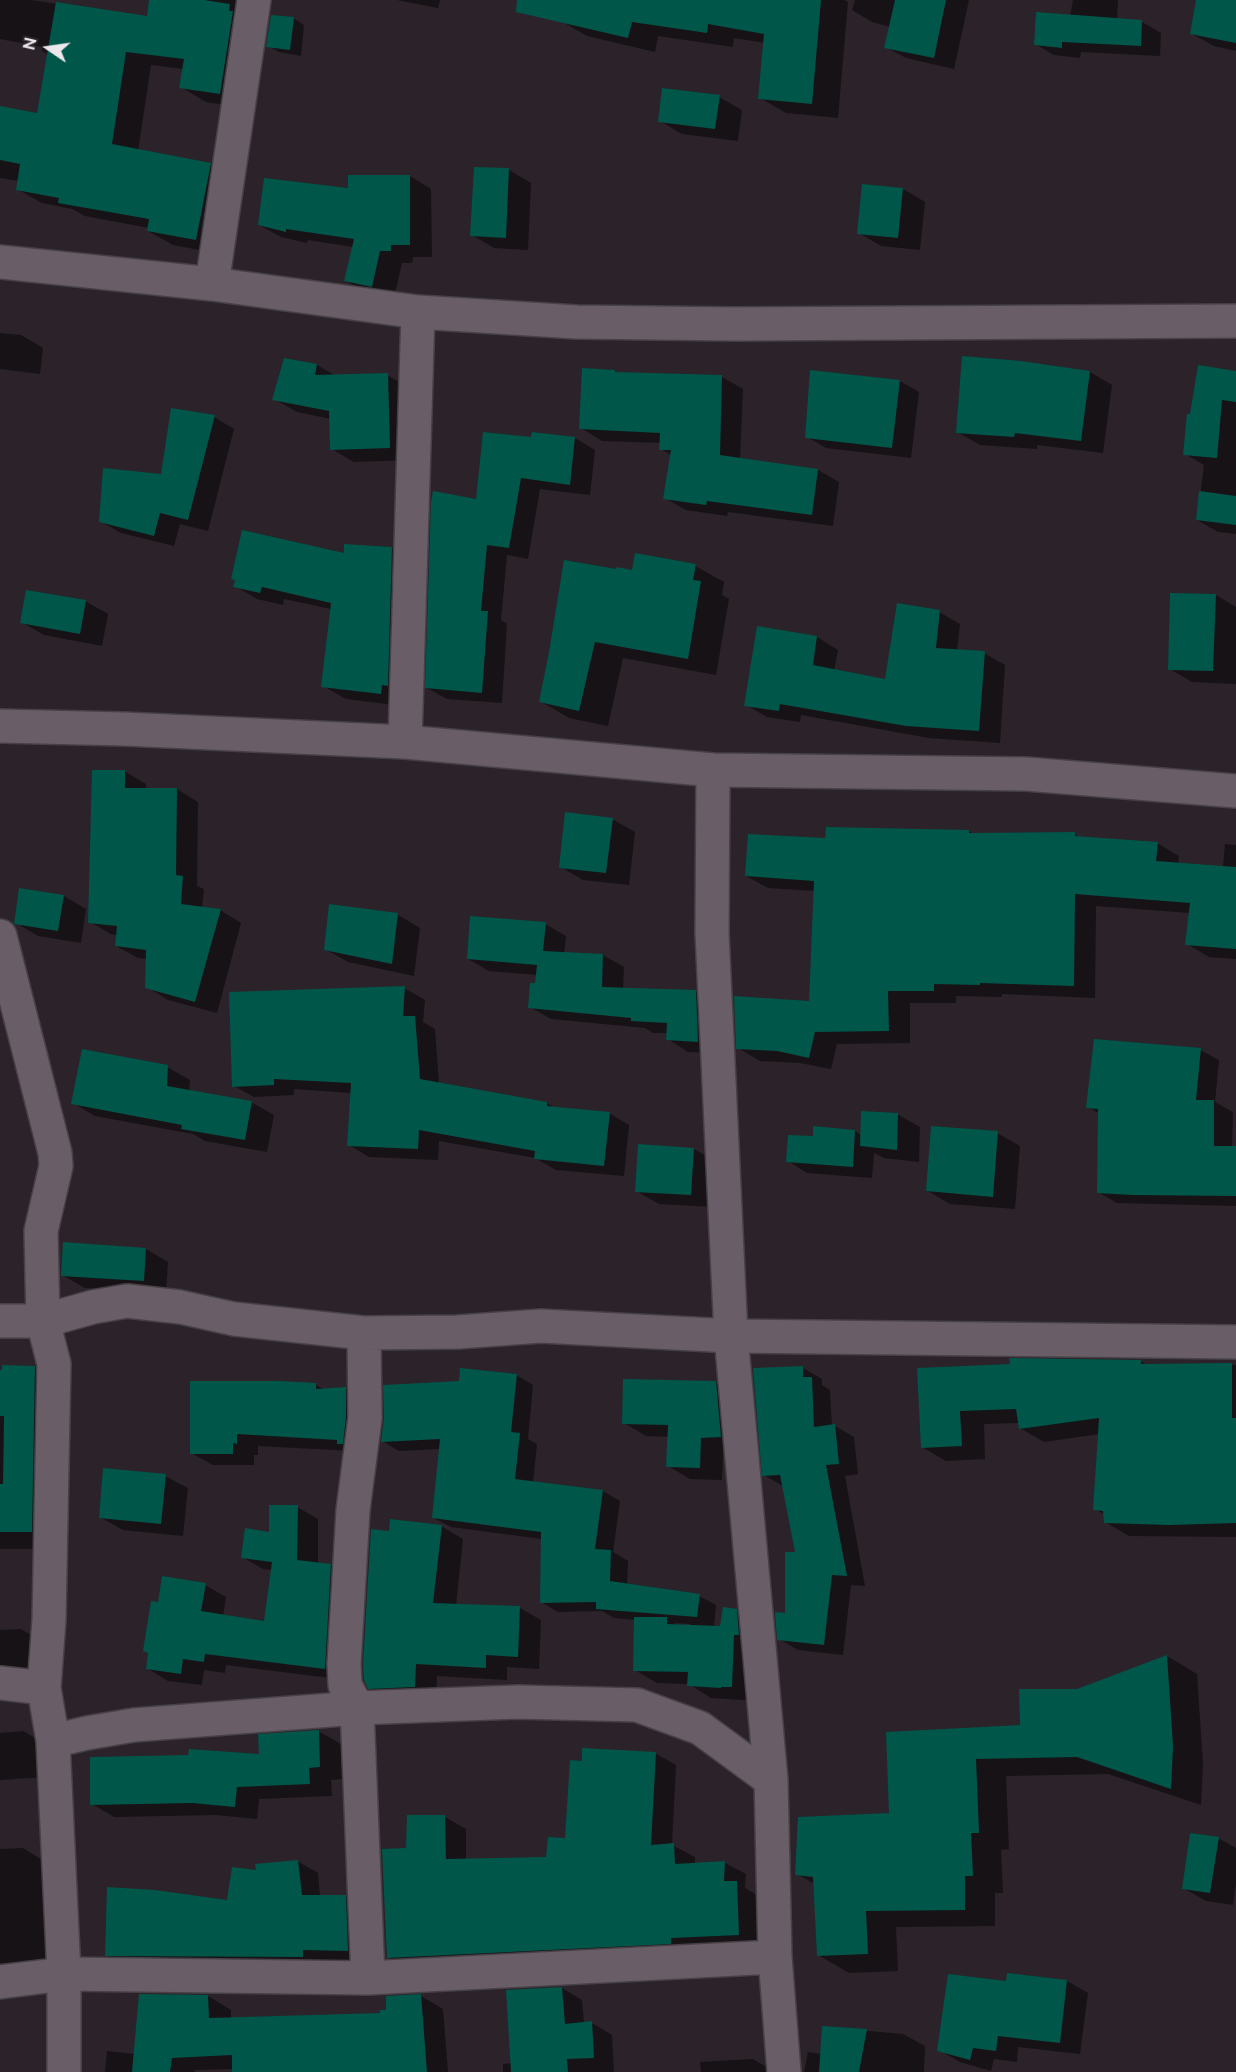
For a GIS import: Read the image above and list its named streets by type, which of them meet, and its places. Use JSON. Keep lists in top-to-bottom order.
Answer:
{
  "north": "left"
}
